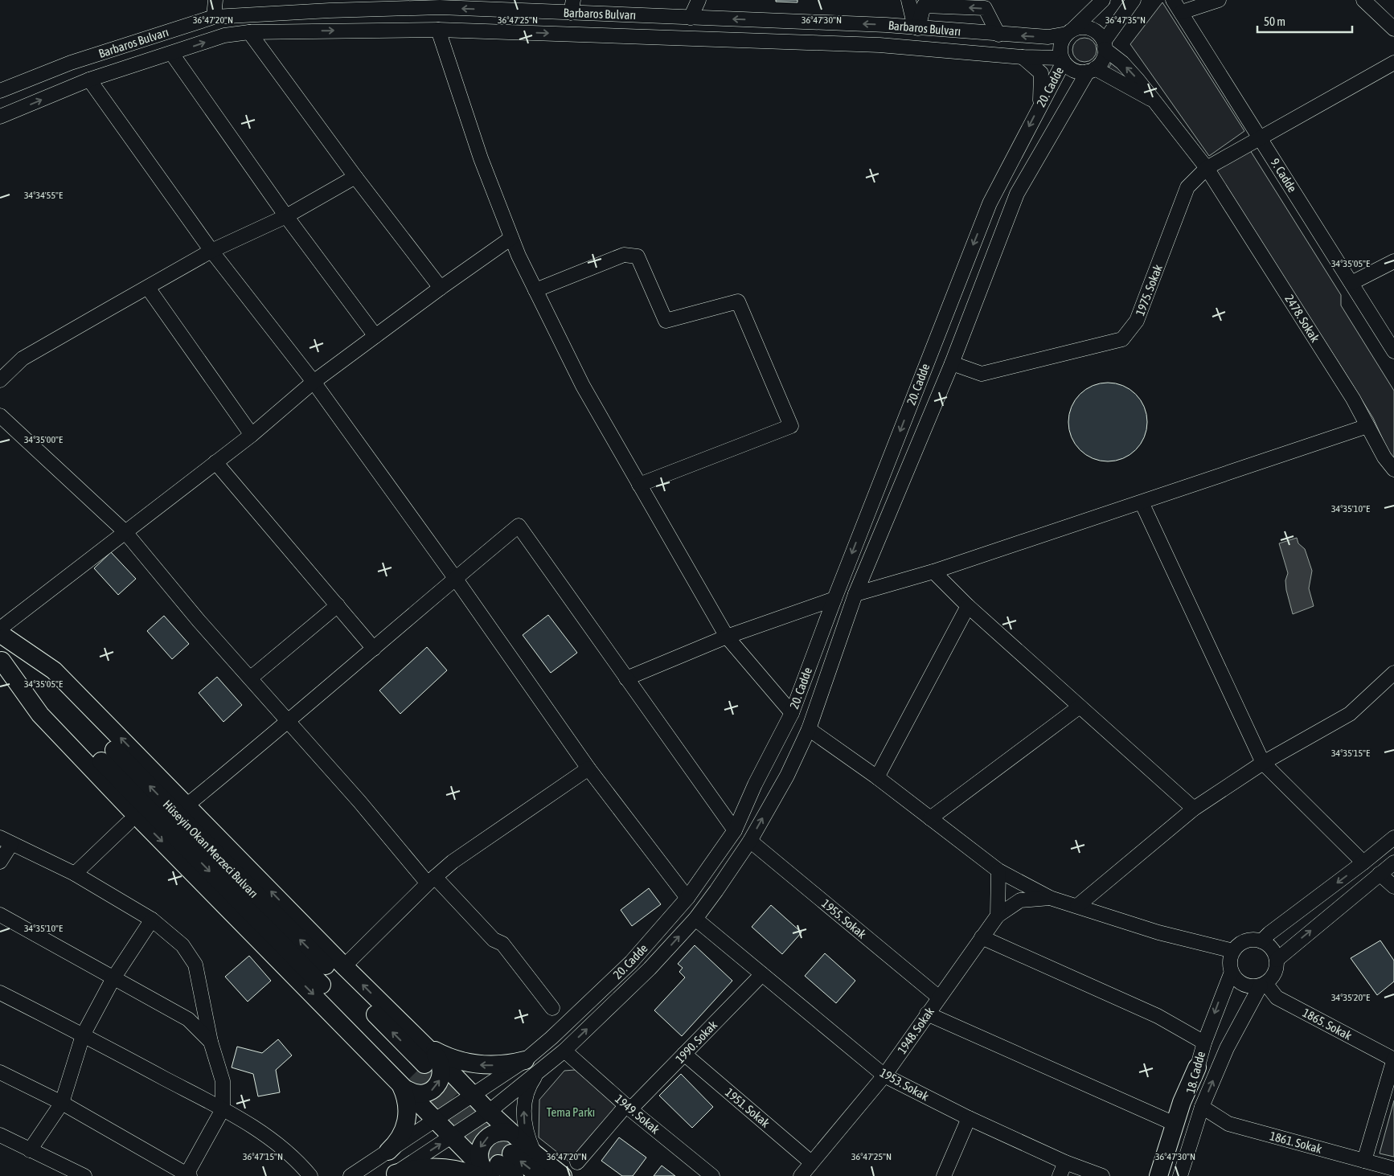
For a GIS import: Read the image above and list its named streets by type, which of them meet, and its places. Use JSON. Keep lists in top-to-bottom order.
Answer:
{
  "streets": {
    "main road": ["Hüseyin Okan Merzeci Bulvarı"],
    "street": [
      "Barbaros Bulvarı",
      "20. Cadde",
      "9. Cadde",
      "1975. Sokak",
      "2478. Sokak",
      "1955. Sokak",
      "1865. Sokak",
      "1948. Sokak",
      "1990. Sokak",
      "18. Cadde",
      "1953. Sokak",
      "1951. Sokak",
      "1949. Sokak",
      "1861. Sokak"
    ]
  },
  "crossings": [
    ["Barbaros Bulvarı", "20. Cadde"],
    ["Barbaros Bulvarı", "2478. Sokak"],
    ["20. Cadde", "1975. Sokak"],
    ["20. Cadde", "2478. Sokak"],
    ["20. Cadde", "1955. Sokak"],
    ["20. Cadde", "1953. Sokak"],
    ["20. Cadde", "1949. Sokak"],
    ["1975. Sokak", "2478. Sokak"],
    ["1955. Sokak", "1948. Sokak"],
    ["1865. Sokak", "18. Cadde"],
    ["1948. Sokak", "1953. Sokak"],
    ["1948. Sokak", "1951. Sokak"],
    ["1990. Sokak", "1953. Sokak"],
    ["1990. Sokak", "1951. Sokak"],
    ["1990. Sokak", "1949. Sokak"],
    ["18. Cadde", "1861. Sokak"]
  ],
  "parks": ["Tema Parkı"],
  "scale_bar": "50 m",
  "coordinates": [
    "36°47'20\"N",
    "36°47'25\"N",
    "36°47'30\"N",
    "36°47'35\"N",
    "34°34'55\"E",
    "34°35'05\"E",
    "34°35'00\"E",
    "34°35'10\"E",
    "34°35'15\"E",
    "34°35'20\"E",
    "36°47'15\"N"
  ]
}
